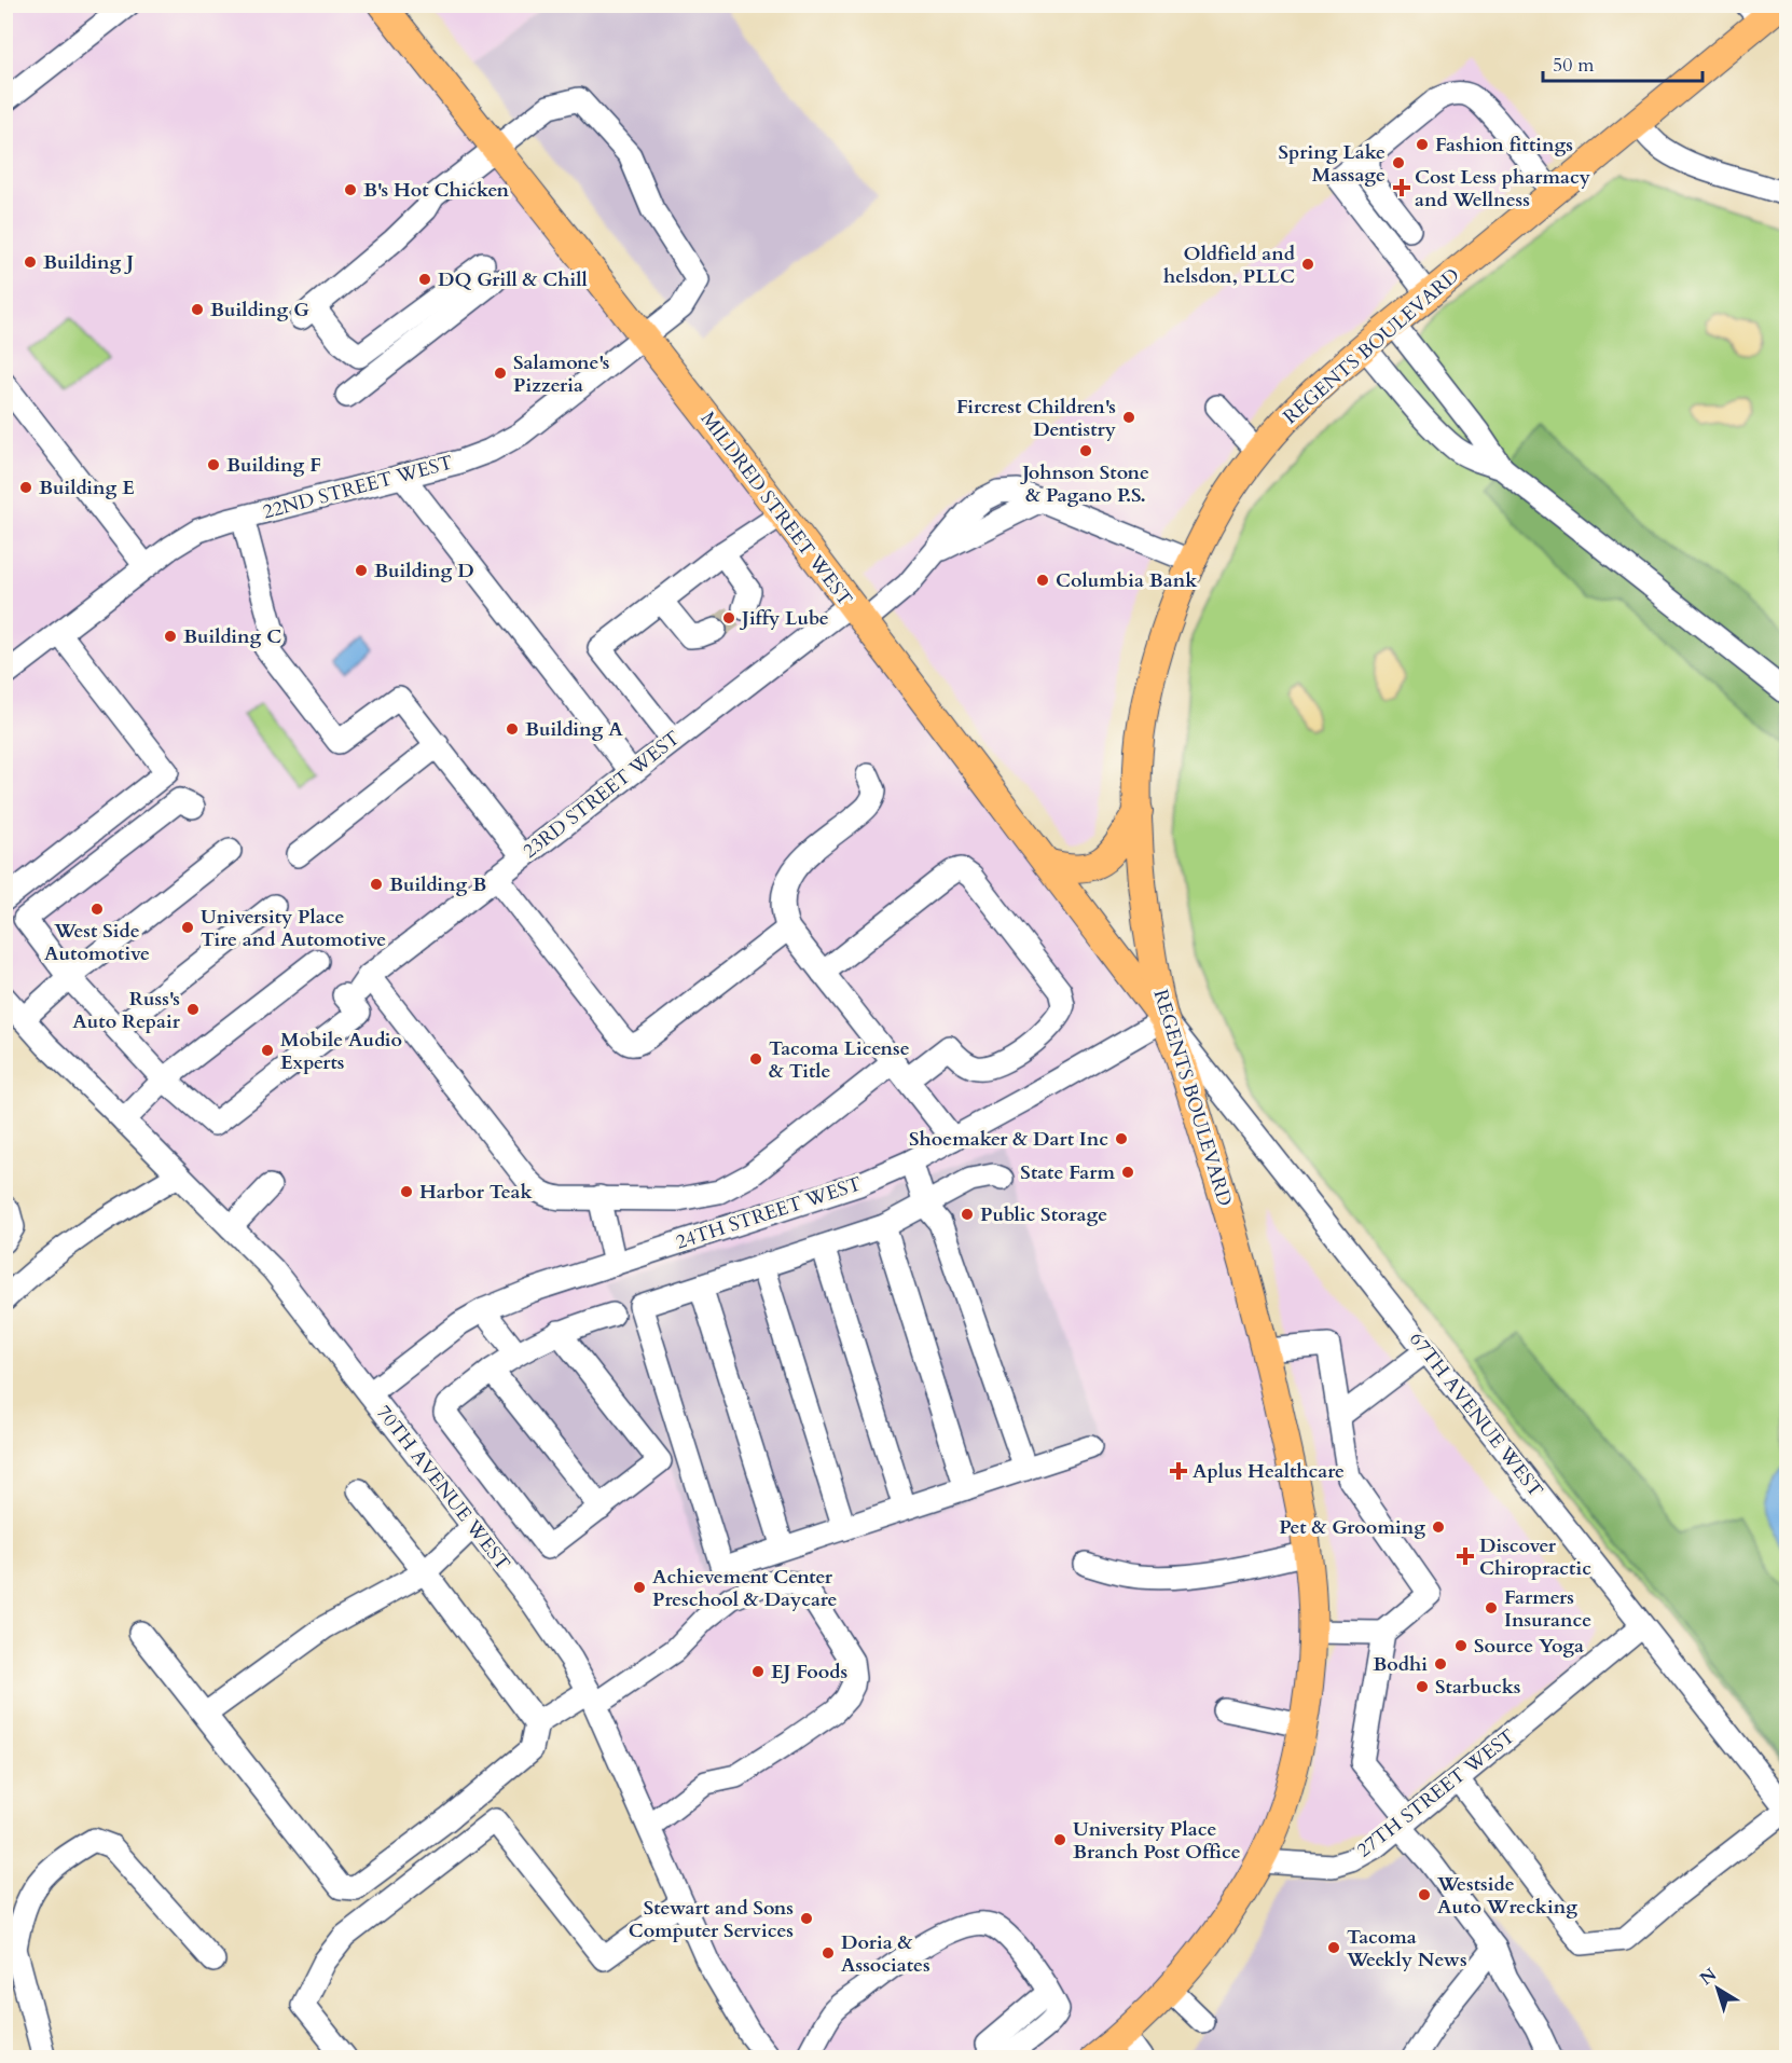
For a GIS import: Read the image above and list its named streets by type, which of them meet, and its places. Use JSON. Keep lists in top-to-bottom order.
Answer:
{
  "streets": {
    "main road": ["REGENTS BOULEVARD", "MILDRED STREET WEST"],
    "street": [
      "22ND STREET WEST",
      "23RD STREET WEST",
      "24TH STREET WEST",
      "67TH AVENUE WEST",
      "70TH AVENUE WEST",
      "27TH STREET WEST"
    ]
  },
  "crossings": [
    ["REGENTS BOULEVARD", "MILDRED STREET WEST"],
    ["REGENTS BOULEVARD", "23RD STREET WEST"],
    ["REGENTS BOULEVARD", "24TH STREET WEST"],
    ["REGENTS BOULEVARD", "67TH AVENUE WEST"],
    ["REGENTS BOULEVARD", "27TH STREET WEST"],
    ["22ND STREET WEST", "MILDRED STREET WEST"],
    ["MILDRED STREET WEST", "23RD STREET WEST"],
    ["MILDRED STREET WEST", "24TH STREET WEST"],
    ["MILDRED STREET WEST", "67TH AVENUE WEST"],
    ["24TH STREET WEST", "67TH AVENUE WEST"],
    ["24TH STREET WEST", "70TH AVENUE WEST"],
    ["67TH AVENUE WEST", "27TH STREET WEST"]
  ],
  "places": {
    "other": [
      "Fashion fittings",
      "Spring Lake Massage",
      "B's Hot Chicken",
      "Building J",
      "Oldfield and helsdon, PLLC",
      "DQ Grill & Chill",
      "Building G",
      "Salamone's Pizzeria",
      "Fircrest Children's Dentistry",
      "Johnson Stone & Pagano P.S.",
      "Building F",
      "Building E",
      "Building D",
      "Columbia Bank",
      "Jiffy Lube",
      "Building C",
      "Building A",
      "Building B",
      "West Side Automotive",
      "University Place Tire and Automotive",
      "Russ's Auto Repair",
      "Mobile Audio Experts",
      "Tacoma License & Title",
      "Shoemaker & Dart Inc",
      "State Farm",
      "Harbor Teak",
      "Public Storage",
      "Pet & Grooming",
      "Achievement Center Preschool & Daycare",
      "Farmers Insurance",
      "Source Yoga",
      "Bodhi",
      "EJ Foods",
      "Starbucks",
      "University Place Branch Post Office",
      "Westside Auto Wrecking",
      "Stewart and Sons Computer Services",
      "Tacoma Weekly News",
      "Doria & Associates"
    ],
    "health": ["Cost Less pharmacy and Wellness", "Aplus Healthcare", "Discover Chiropractic"]
  },
  "scale_bar": "50 m",
  "north": "top left"
}
